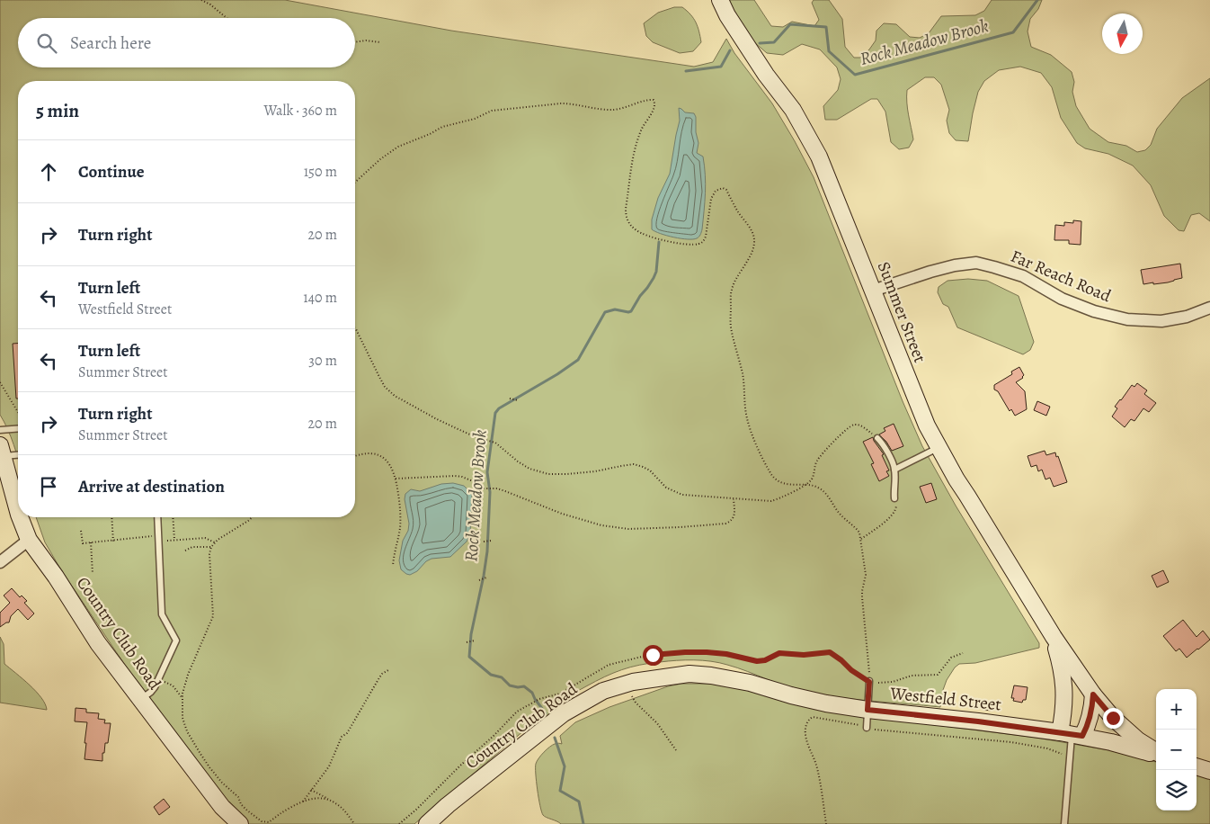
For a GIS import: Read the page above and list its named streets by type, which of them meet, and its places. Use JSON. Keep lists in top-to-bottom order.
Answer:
{
  "streets": {
    "street": [
      "Far Reach Road",
      "Summer Street",
      "Country Club Road",
      "Westfield Street"
    ]
  },
  "crossings": [
    ["Far Reach Road", "Summer Street"],
    ["Summer Street", "Westfield Street"],
    ["Country Club Road", "Westfield Street"]
  ],
  "water": ["Rock Meadow Brook"],
  "north": "bottom",
  "page": {
    "search": "Search here",
    "heading": ["5 min", "Walk · 360 m"],
    "list": [
      ["Continue", "150 m"],
      ["Turn right", "20 m"],
      ["Turn left", "Westfield Street", "140 m"],
      ["Turn left", "Summer Street", "30 m"],
      ["Turn right", "Summer Street", "20 m"],
      "Arrive at destination"
    ],
    "map_buttons": ["+", "−"]
  }
}
